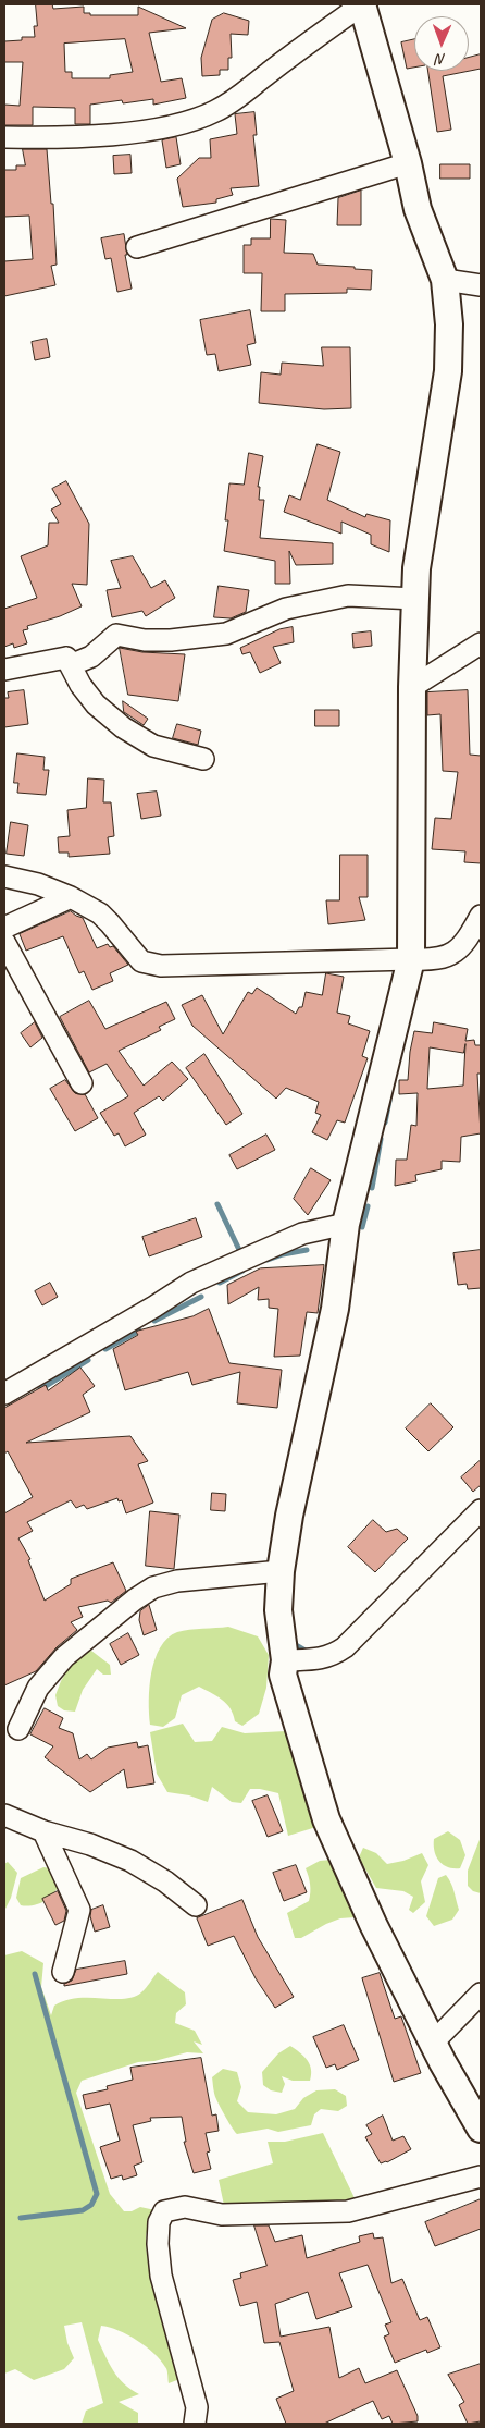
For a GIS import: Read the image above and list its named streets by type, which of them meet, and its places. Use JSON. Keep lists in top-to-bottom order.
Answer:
{
  "north": "bottom"
}
